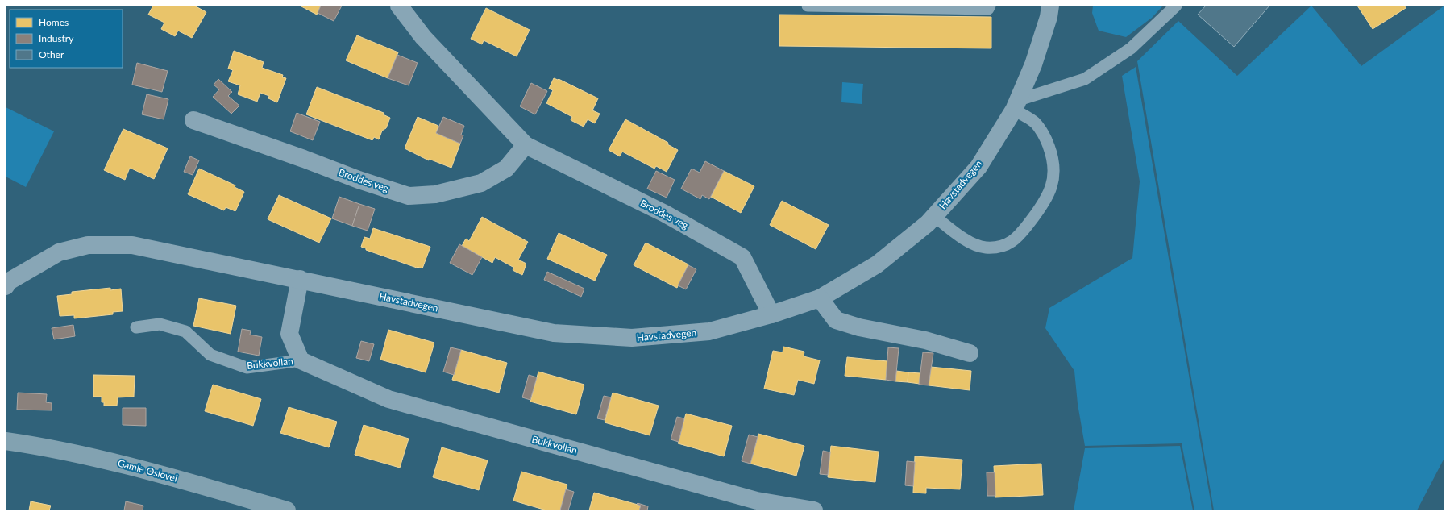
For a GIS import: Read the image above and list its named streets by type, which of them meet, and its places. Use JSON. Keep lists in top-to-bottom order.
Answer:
{
  "streets": {
    "street": [
      "Broddes veg",
      "Havstadvegen",
      "Bukkvollan",
      "Gamle Oslovei"
    ]
  },
  "crossings": [
    ["Broddes veg", "Havstadvegen"],
    ["Havstadvegen", "Bukkvollan"]
  ],
  "legend": ["Homes", "Industry", "Other"]
}
